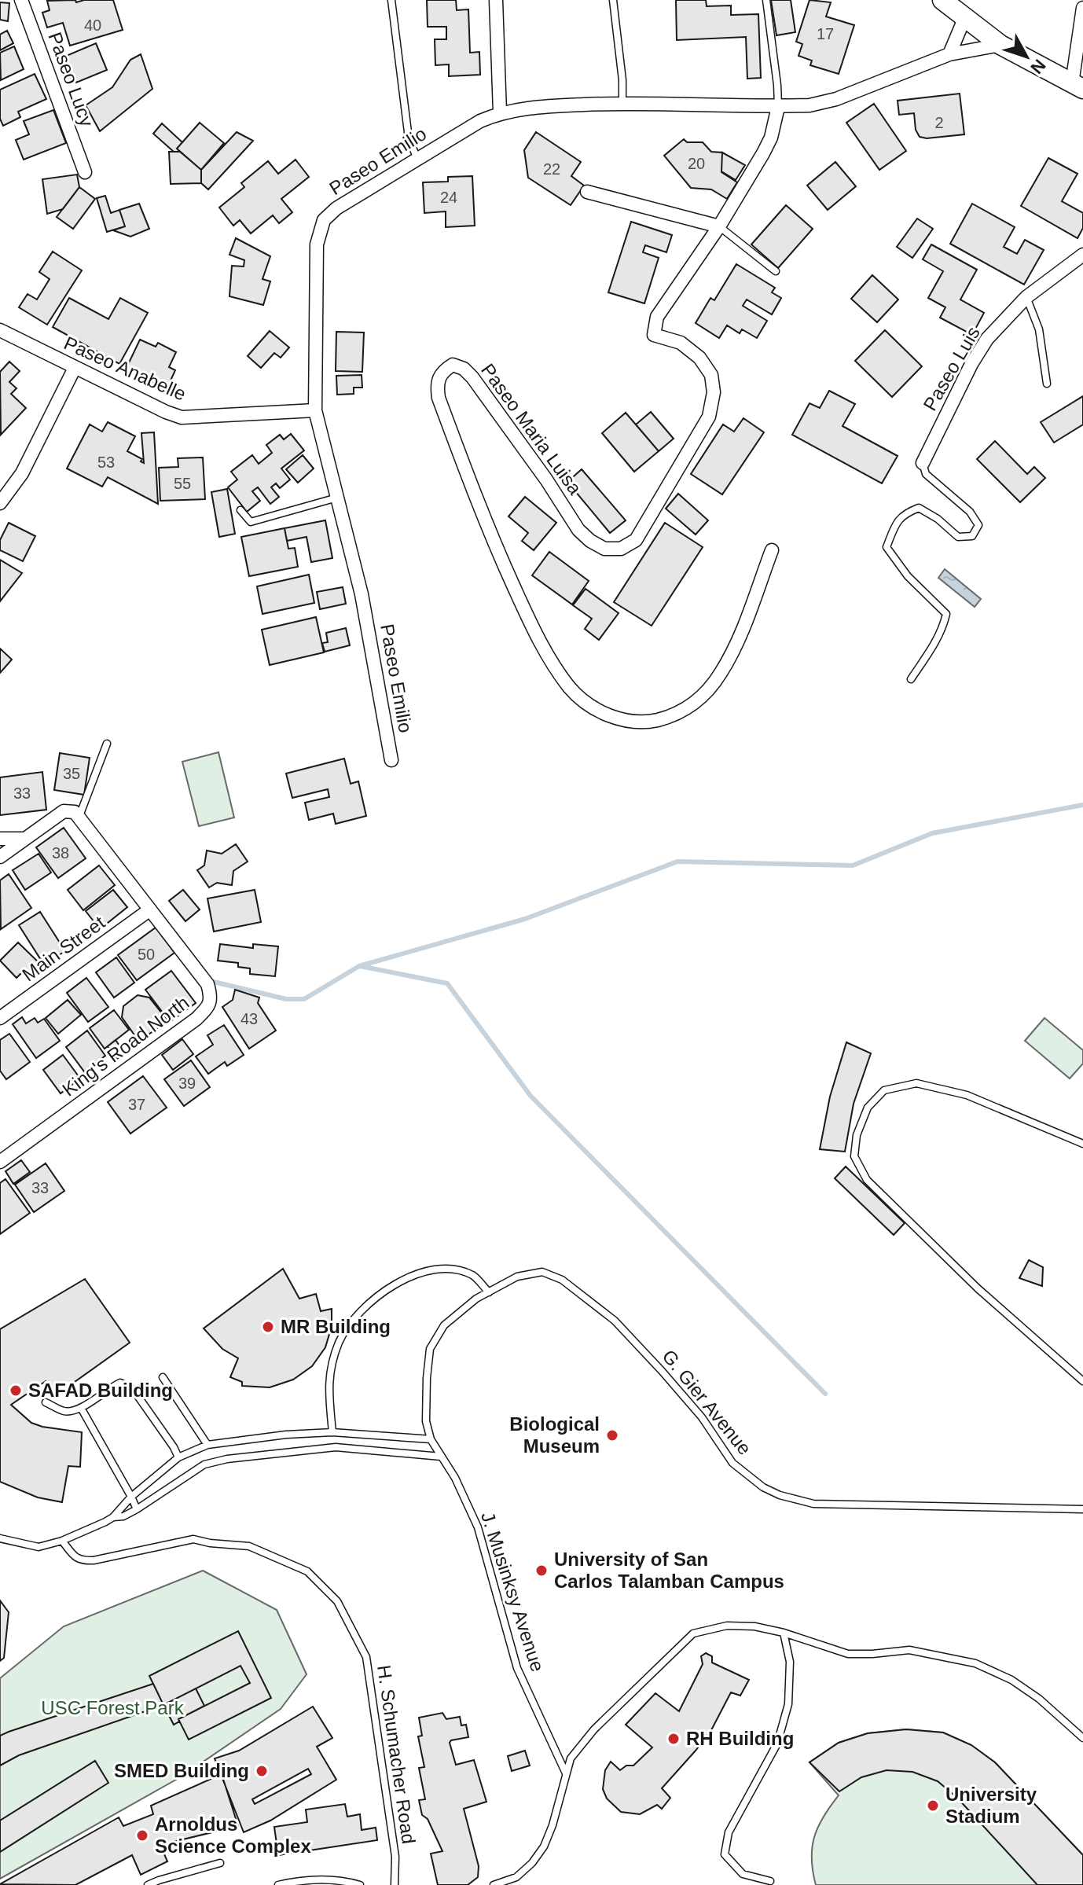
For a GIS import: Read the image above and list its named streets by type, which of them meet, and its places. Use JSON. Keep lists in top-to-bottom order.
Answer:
{
  "streets": {
    "street": [
      "Paseo Lucy",
      "Paseo Emilio",
      "Paseo Anabelle",
      "Paseo Luis",
      "Paseo Maria Luisa",
      "Main Street",
      "King's Road North"
    ],
    "lane": ["G. Gier Avenue", "J. Musinksy Avenue", "H. Schumacher Road"]
  },
  "crossings": [
    ["Paseo Emilio", "Paseo Anabelle"],
    ["Paseo Emilio", "Paseo Maria Luisa"],
    ["Main Street", "King's Road North"],
    ["G. Gier Avenue", "J. Musinksy Avenue"]
  ],
  "parks": ["USC Forest Park"],
  "places": [
    "MR Building",
    "SAFAD Building",
    "Biological Museum",
    "University of San Carlos Talamban Campus",
    "RH Building",
    "SMED Building",
    "University Stadium",
    "Arnoldus Science Complex"
  ],
  "house_numbers": [
    "40",
    "17",
    "2",
    "20",
    "22",
    "24",
    "53",
    "55",
    "35",
    "33",
    "38",
    "50",
    "43",
    "39",
    "37",
    "33"
  ],
  "north": "bottom right"
}
